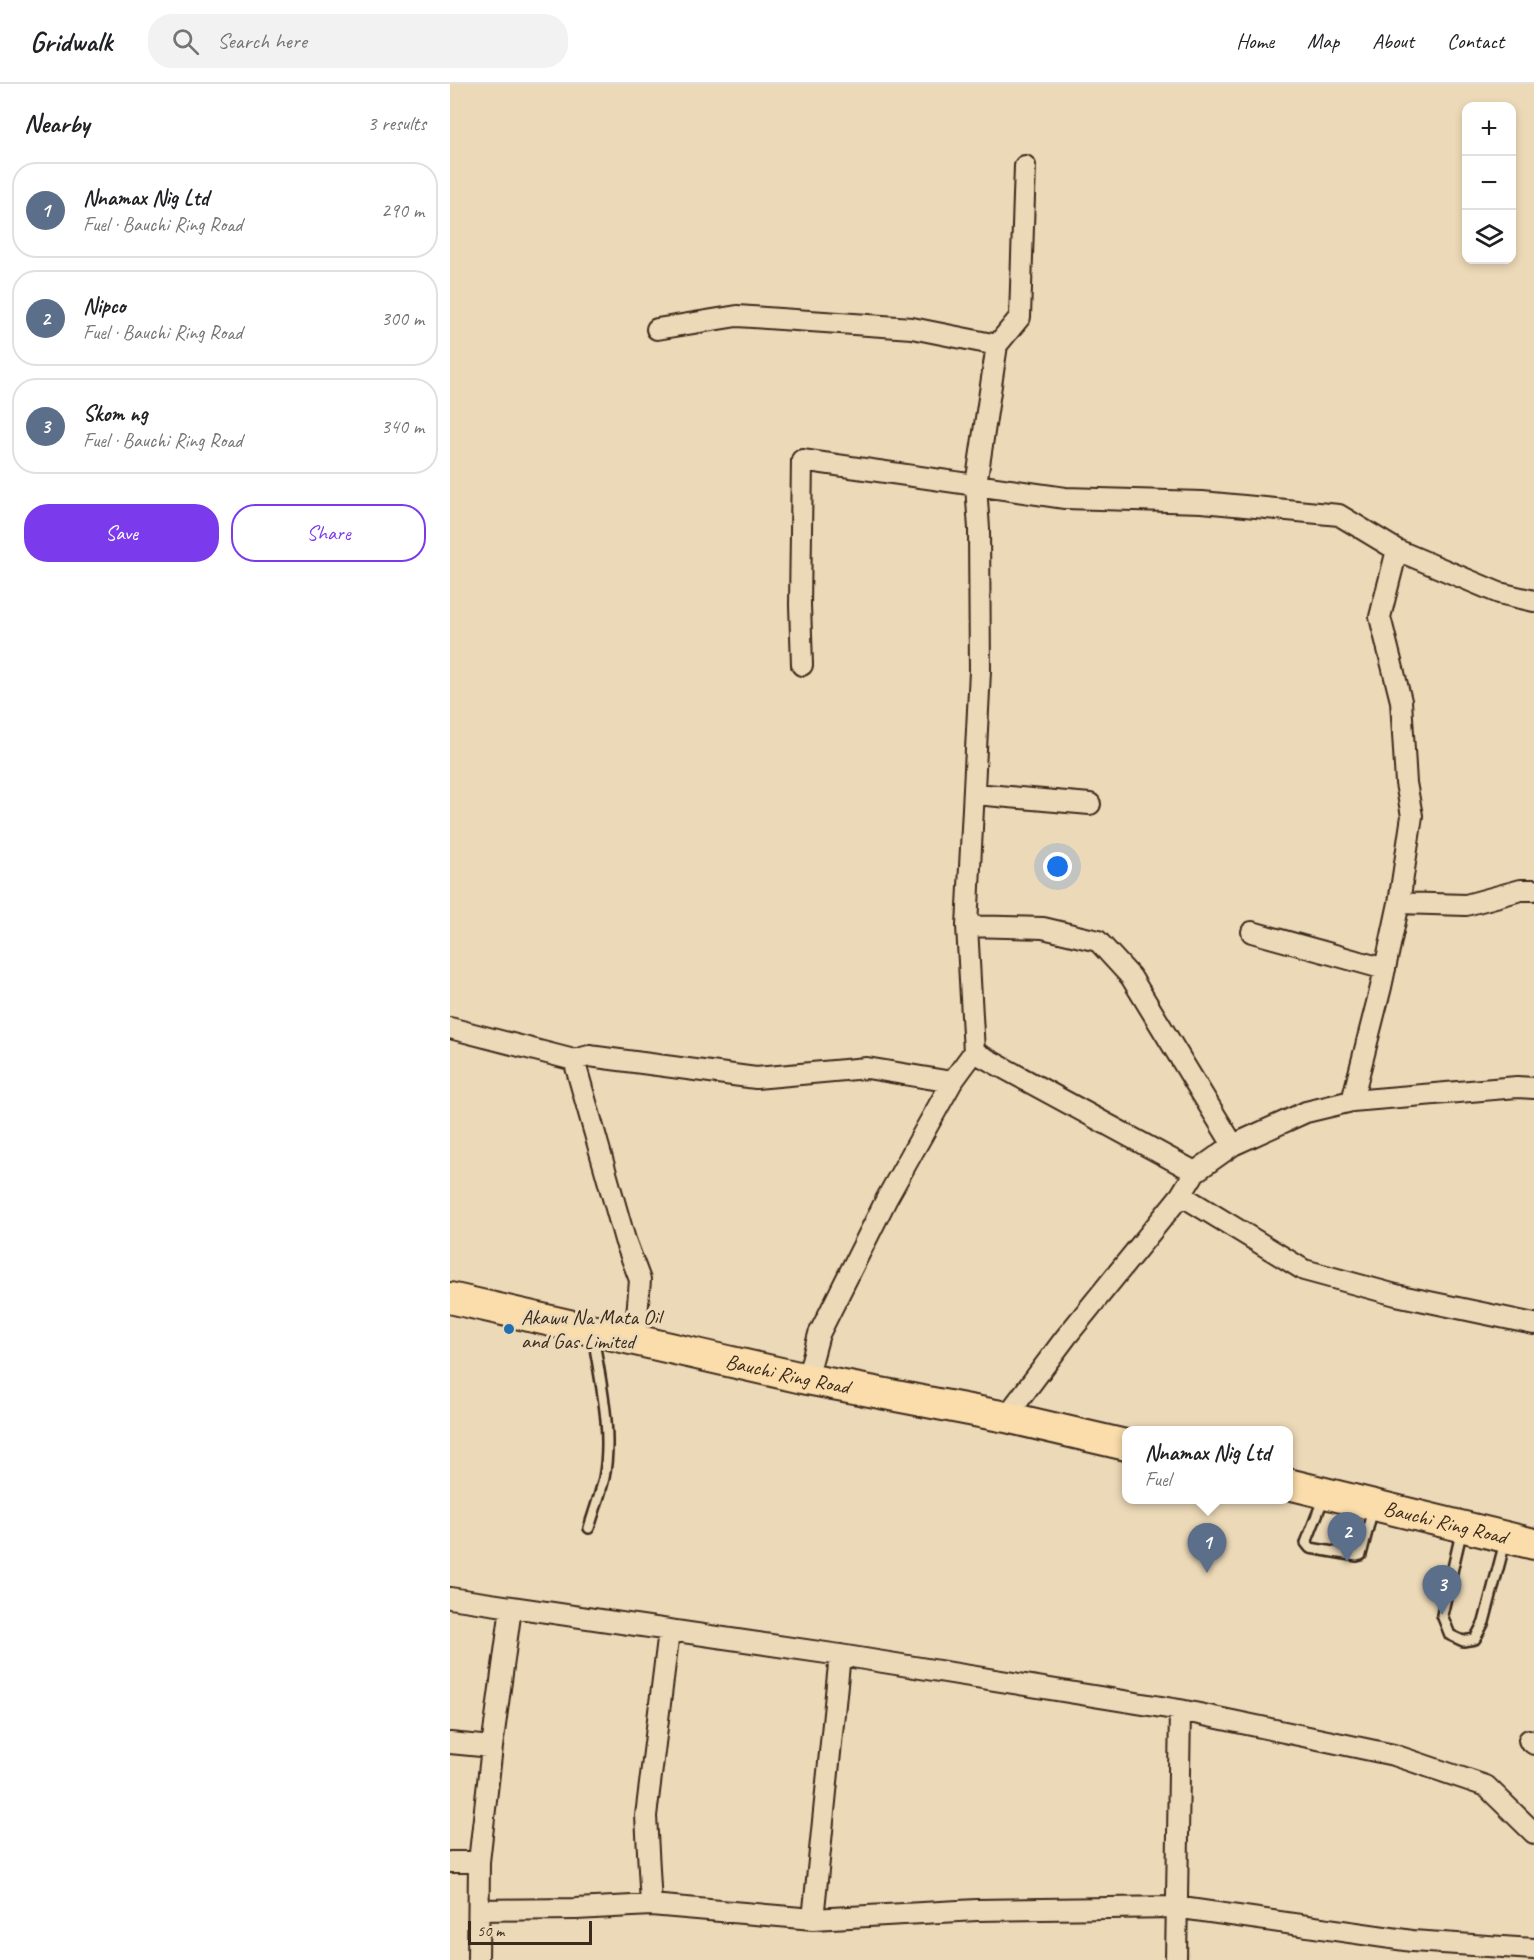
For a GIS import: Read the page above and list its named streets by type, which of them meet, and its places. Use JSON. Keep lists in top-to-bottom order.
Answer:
{
  "streets": {
    "main road": ["Bauchi Ring Road"]
  },
  "places": ["Akawu Na Mata Oil and Gas Limited"],
  "scale_bar": "50 m",
  "page": {
    "header": "Gridwalk",
    "search": "Search here",
    "nav": [
      "Home",
      "Map",
      "About",
      "Contact"
    ],
    "heading": ["Nearby", "3 results"],
    "map_buttons": ["+", "−"],
    "list": [
      {
        "mark": "1",
        "name": "Nnamax Nig Ltd",
        "note": "Fuel · Bauchi Ring Road",
        "value": "290 m"
      },
      {
        "mark": "2",
        "name": "Nipco",
        "note": "Fuel · Bauchi Ring Road",
        "value": "300 m"
      },
      {
        "mark": "3",
        "name": "Skom ng",
        "note": "Fuel · Bauchi Ring Road",
        "value": "340 m"
      }
    ],
    "buttons": ["Save", "Share"],
    "popup": ["Nnamax Nig Ltd", "Fuel"],
    "pins": ["2", "1", "3"],
    "scale": "50 m"
  }
}
